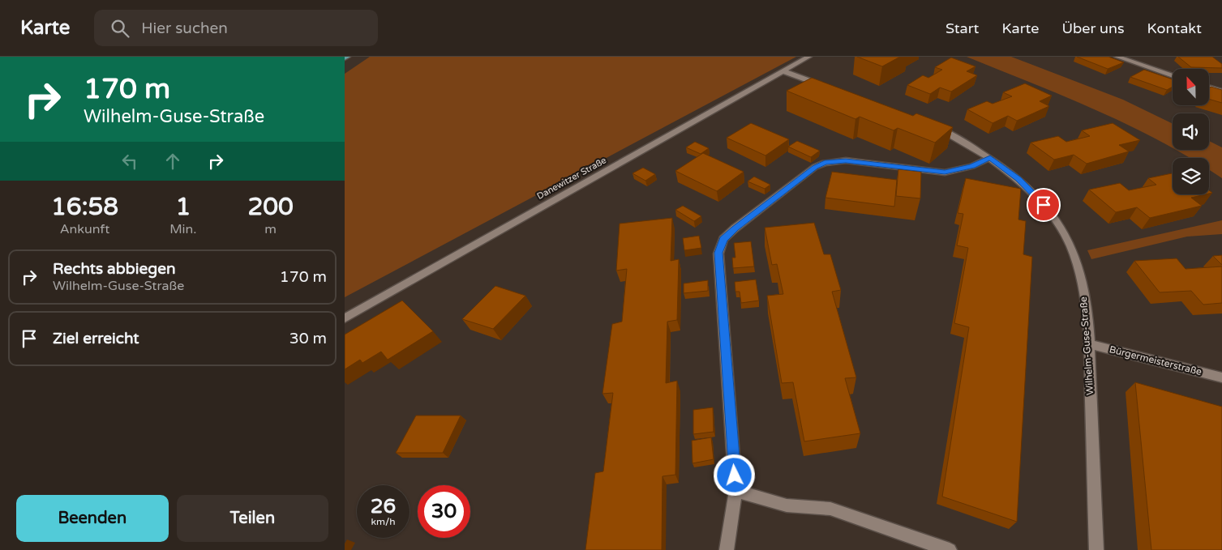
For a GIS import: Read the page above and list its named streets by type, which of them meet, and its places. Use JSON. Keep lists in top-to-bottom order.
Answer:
{
  "streets": {
    "street": ["Danewitzer Straße", "Wilhelm-Guse-Straße", "Bürgermeisterstraße"]
  },
  "crossings": [
    ["Wilhelm-Guse-Straße", "Bürgermeisterstraße"]
  ],
  "north": "top",
  "page": {
    "header": "Karte",
    "search": "Hier suchen",
    "nav": [
      "Start",
      "Karte",
      "Über uns",
      "Kontakt"
    ],
    "turn": ["170 m", "Wilhelm-Guse-Straße"],
    "eta": [
      "16:58",
      "Ankunft",
      "1",
      "Min.",
      "200",
      "m"
    ],
    "list": [
      {
        "name": "Rechts abbiegen",
        "note": "Wilhelm-Guse-Straße",
        "value": "170 m"
      },
      {
        "name": "Ziel erreicht",
        "value": "30 m"
      }
    ],
    "speed": "26 km/h",
    "limit": "30",
    "buttons": ["Beenden", "Teilen"]
  }
}
